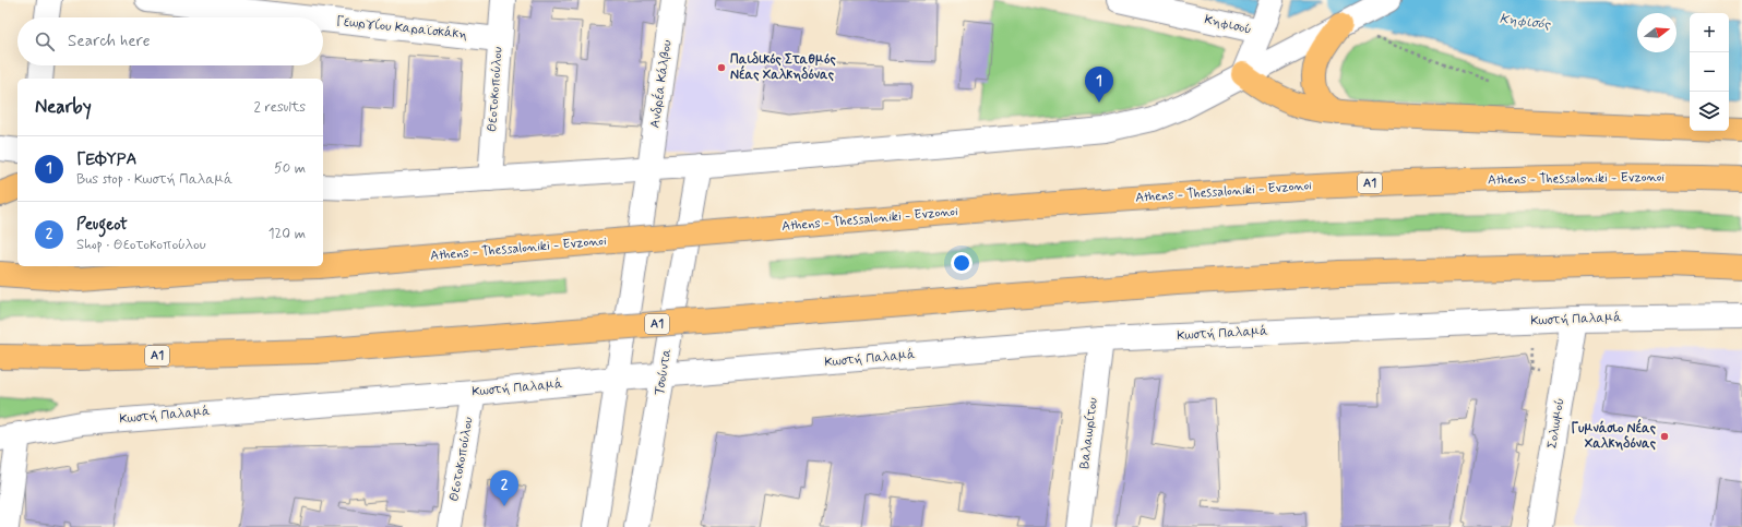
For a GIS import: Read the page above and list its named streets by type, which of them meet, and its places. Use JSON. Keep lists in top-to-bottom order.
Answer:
{
  "streets": {
    "highway": ["Athens - Thessaloniki - Evzonoi", "Α1"],
    "street": [
      "Κηφισού",
      "Γεωργίου Καραϊσκάκη",
      "Ανδρέα Κάλβου",
      "Θεοτοκοπούλου",
      "Κωστή Παλαμά",
      "Τσούντα",
      "Σολωμού",
      "Βαλαωρίτου"
    ]
  },
  "crossings": [
    ["Γεωργίου Καραϊσκάκη", "Θεοτοκοπούλου"],
    ["Θεοτοκοπούλου", "Κωστή Παλαμά"],
    ["Κωστή Παλαμά", "Τσούντα"],
    ["Κωστή Παλαμά", "Σολωμού"],
    ["Κωστή Παλαμά", "Βαλαωρίτου"]
  ],
  "water": ["Κηφισός"],
  "places": ["Παιδικός Σταθμός Νέας Χαλκηδόνας", "Γυμνάσιο Νέας Χαλκηδόνας"],
  "north": "right",
  "page": {
    "map_buttons": ["+", "−"],
    "search": "Search here",
    "pins": ["1", "2"],
    "heading": ["Nearby", "2 results"],
    "list": [
      {
        "mark": "1",
        "name": "ΓΕΦΥΡΑ",
        "note": "Bus stop · Κωστή Παλαμά",
        "value": "50 m"
      },
      {
        "mark": "2",
        "name": "Peugeot",
        "note": "Shop · Θεοτοκοπούλου",
        "value": "120 m"
      }
    ]
  }
}
